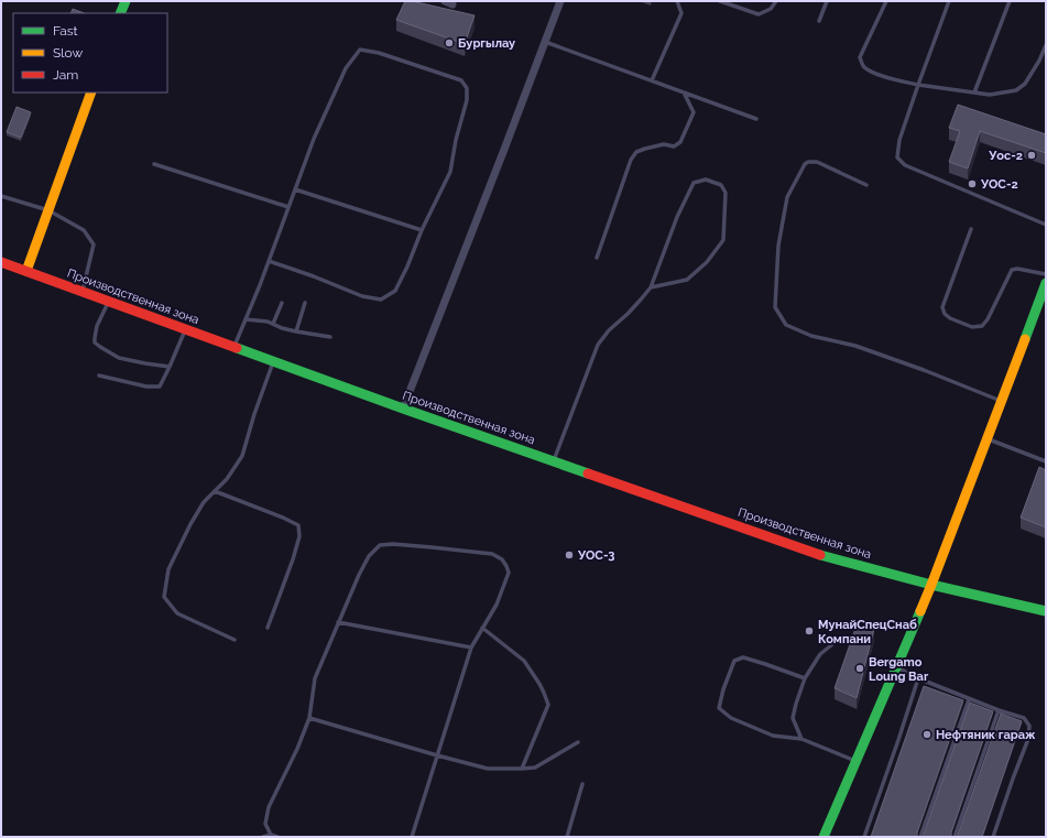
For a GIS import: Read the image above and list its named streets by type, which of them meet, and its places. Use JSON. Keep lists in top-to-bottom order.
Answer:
{
  "streets": {
    "main road": ["Производственная зона"]
  },
  "places": [
    "Бургылау",
    "Уос-2",
    "УОС-2",
    "УОС-3",
    "МунайСпецСнаб Компани",
    "Bergamo Loung Bar",
    "Нефтяник гараж"
  ],
  "legend": ["Fast", "Slow", "Jam"]
}
